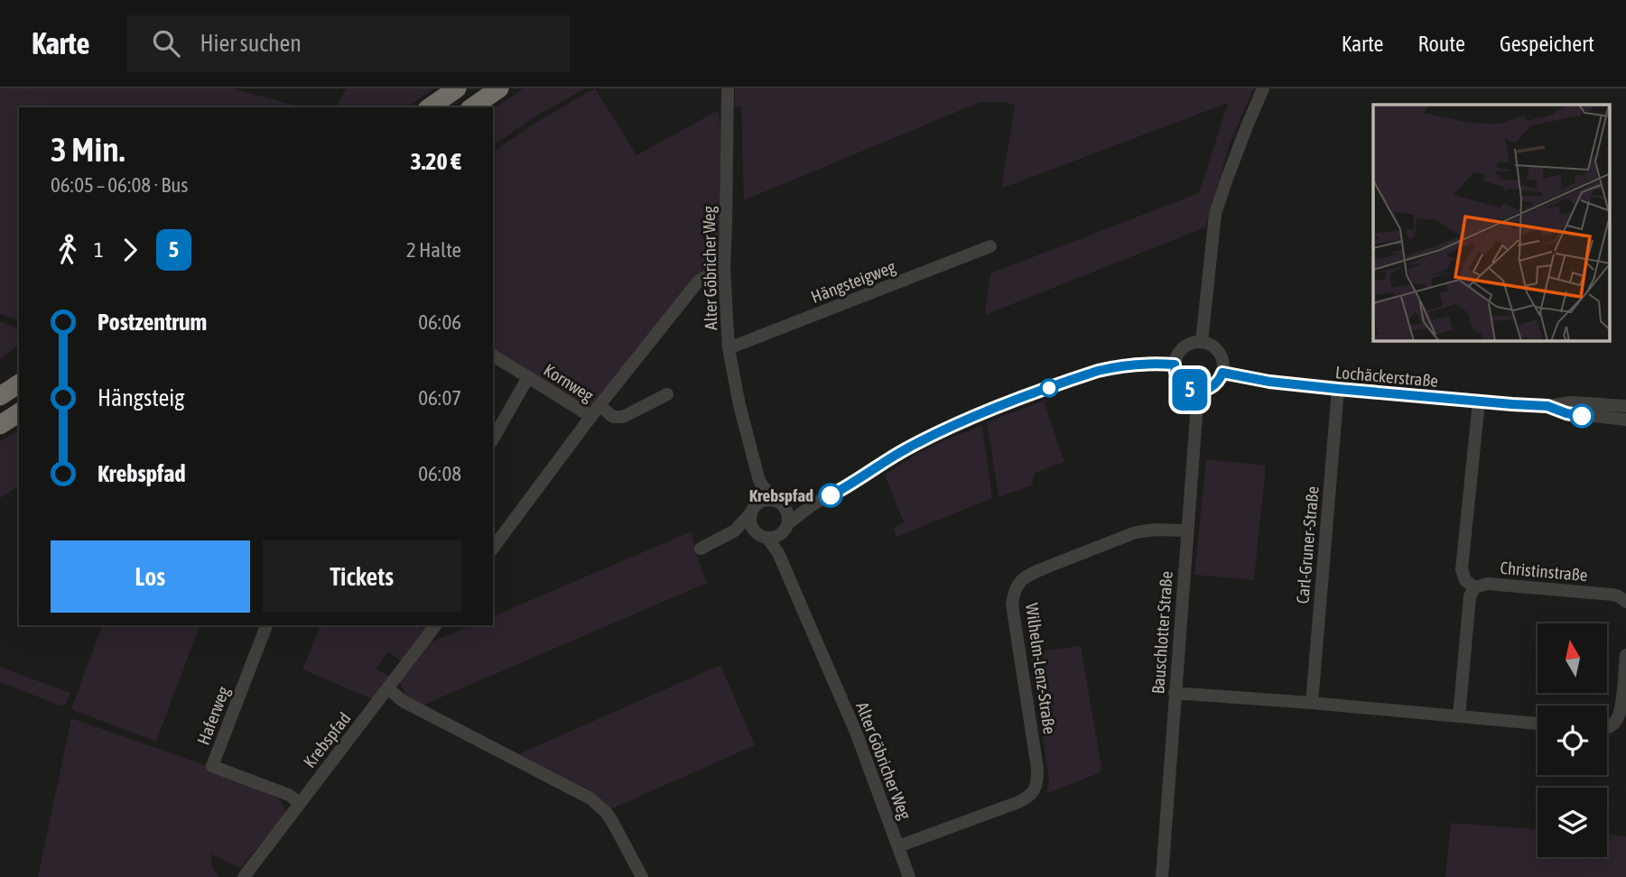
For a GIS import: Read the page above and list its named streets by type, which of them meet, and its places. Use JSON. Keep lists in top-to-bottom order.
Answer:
{
  "streets": {
    "street": [
      "Alter Göbricher Weg",
      "Hängsteigweg",
      "Lochäckerstraße",
      "Kornweg",
      "Carl-Gruner-Straße",
      "Christinstraße",
      "Bauschlotter Straße",
      "Wilhelm-Lenz-Straße",
      "Haferweg",
      "Krebspfad"
    ]
  },
  "crossings": [
    ["Alter Göbricher Weg", "Hängsteigweg"],
    ["Alter Göbricher Weg", "Wilhelm-Lenz-Straße"],
    ["Lochäckerstraße", "Carl-Gruner-Straße"],
    ["Lochäckerstraße", "Bauschlotter Straße"],
    ["Bauschlotter Straße", "Wilhelm-Lenz-Straße"],
    ["Haferweg", "Krebspfad"]
  ],
  "places": ["Krebspfad"],
  "lines": ["bus line 5"],
  "north": "top",
  "page": {
    "header": "Karte",
    "search": "Hier suchen",
    "nav": ["Karte", "Route", "Gespeichert"],
    "on_map": "5",
    "heading": ["3 Min.", "06:05 – 06:08 · Bus", "3.20 €"],
    "legs": ["1", "5", "2 Halte"],
    "list": [
      {
        "name": "Postzentrum",
        "value": "06:06"
      },
      {
        "name": "Hängsteig",
        "value": "06:07"
      },
      {
        "name": "Krebspfad",
        "value": "06:08"
      }
    ],
    "buttons": ["Los", "Tickets"]
  }
}
